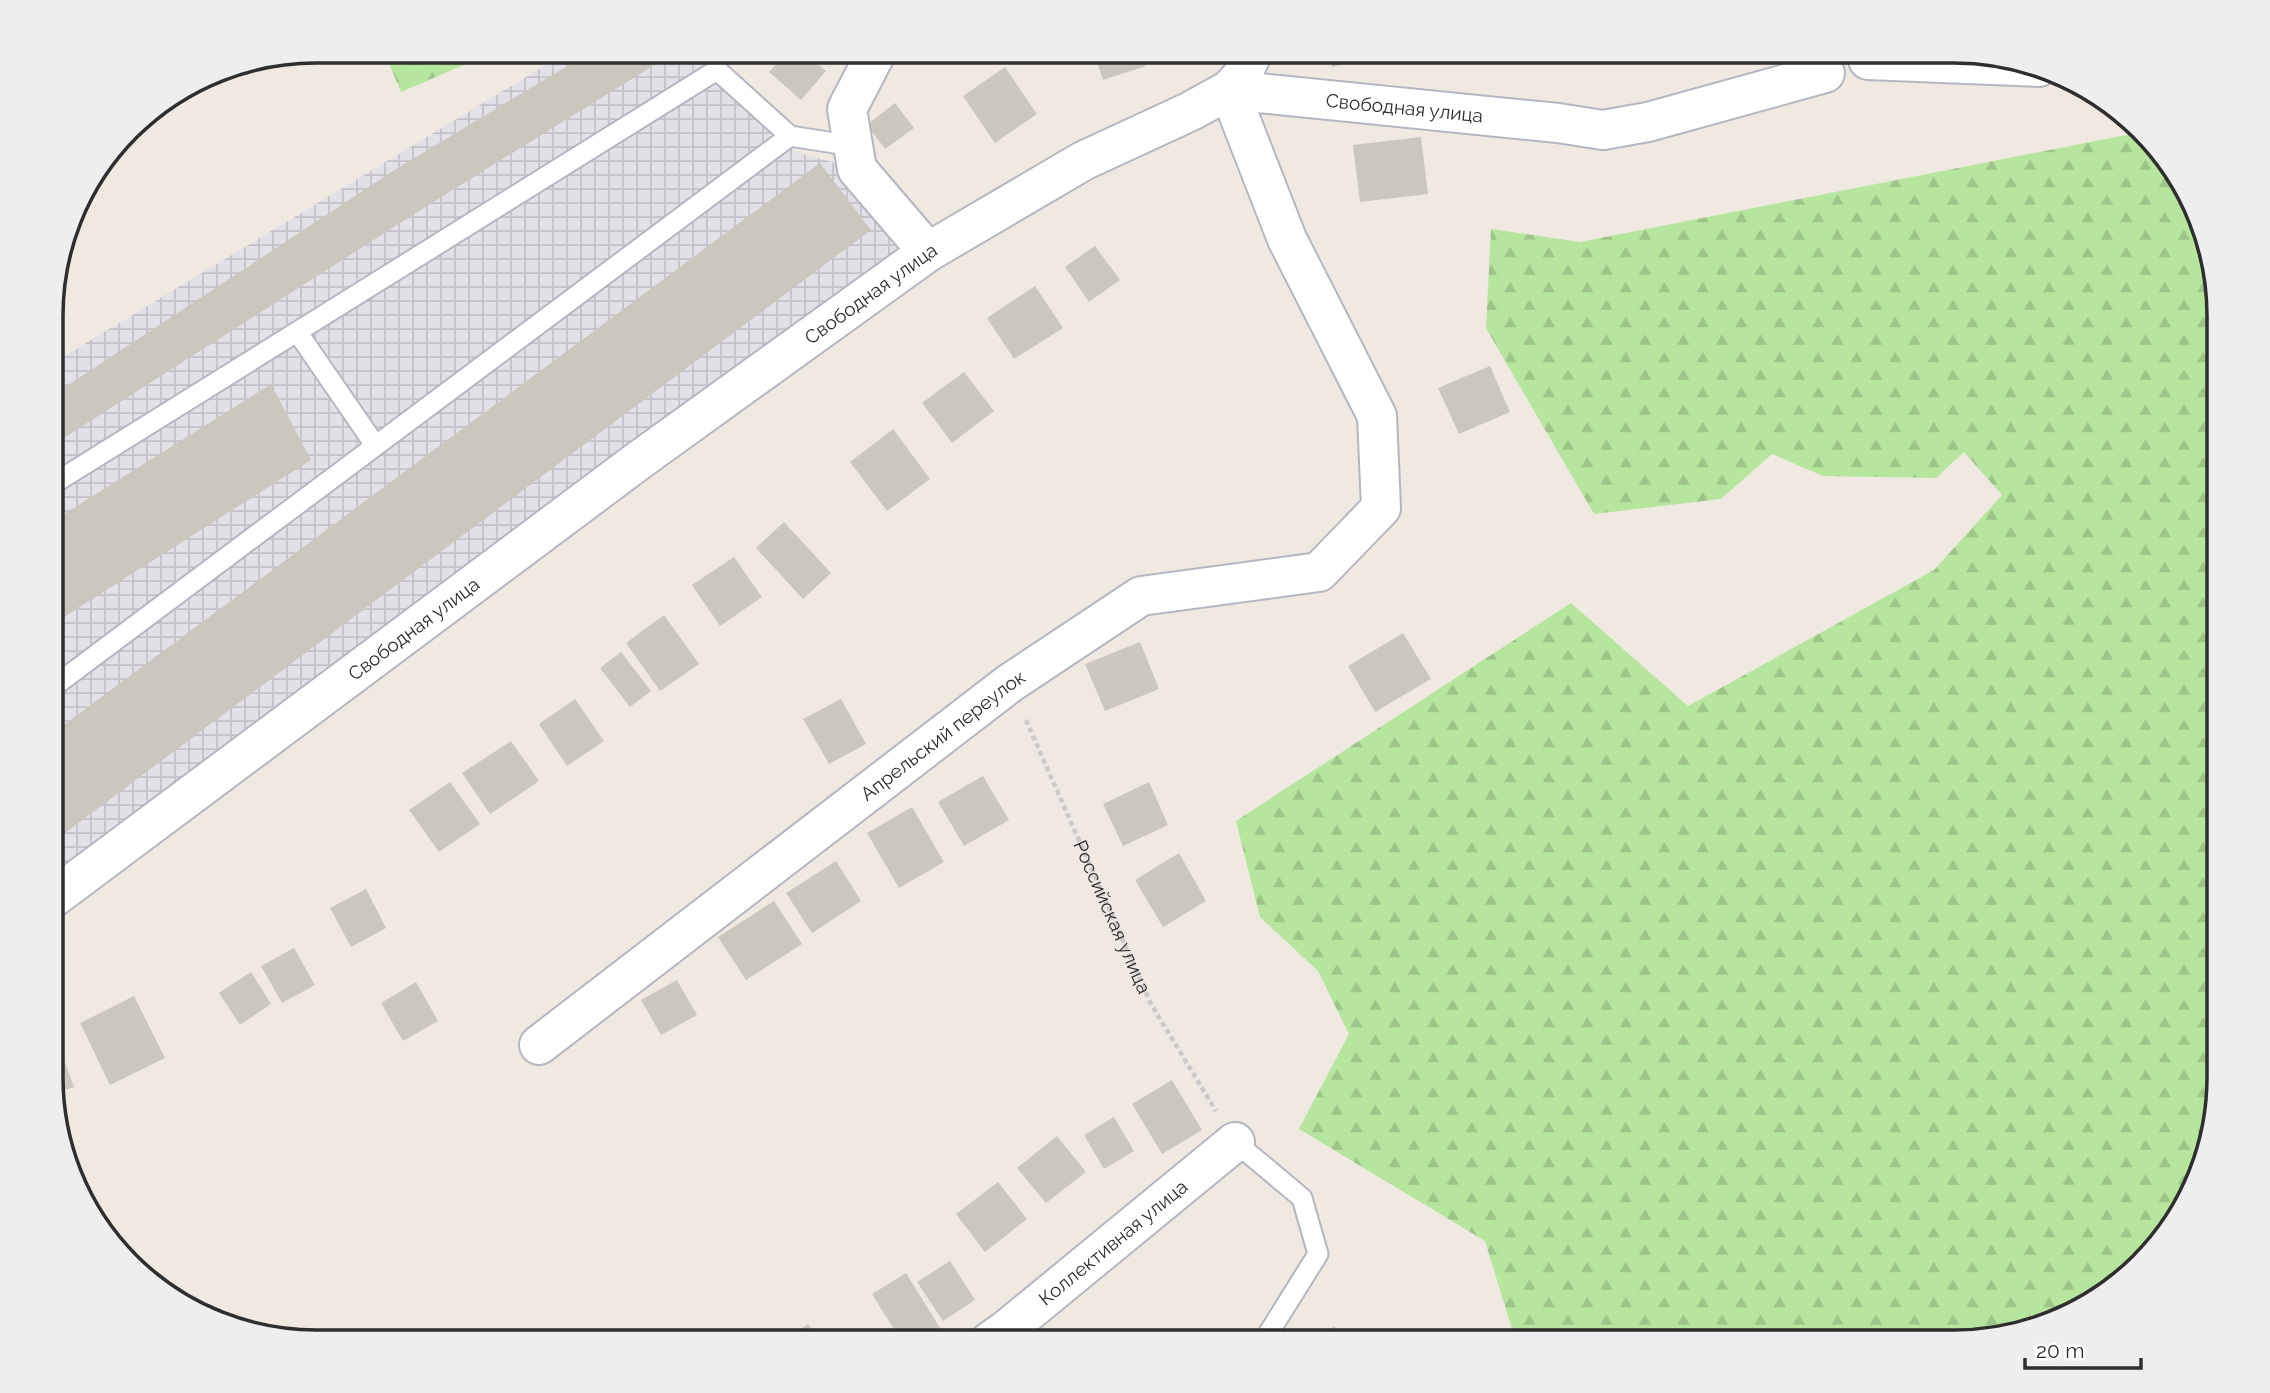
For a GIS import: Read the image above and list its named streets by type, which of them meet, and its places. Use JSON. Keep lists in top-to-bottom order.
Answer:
{
  "streets": {
    "street": ["Свободная улица", "Апрельский переулок", "Коллективная улица"],
    "path": ["Российская улица"]
  },
  "crossings": [
    ["Свободная улица", "Апрельский переулок"],
    ["Апрельский переулок", "Российская улица"],
    ["Российская улица", "Коллективная улица"]
  ],
  "scale_bar": "20 m"
}
